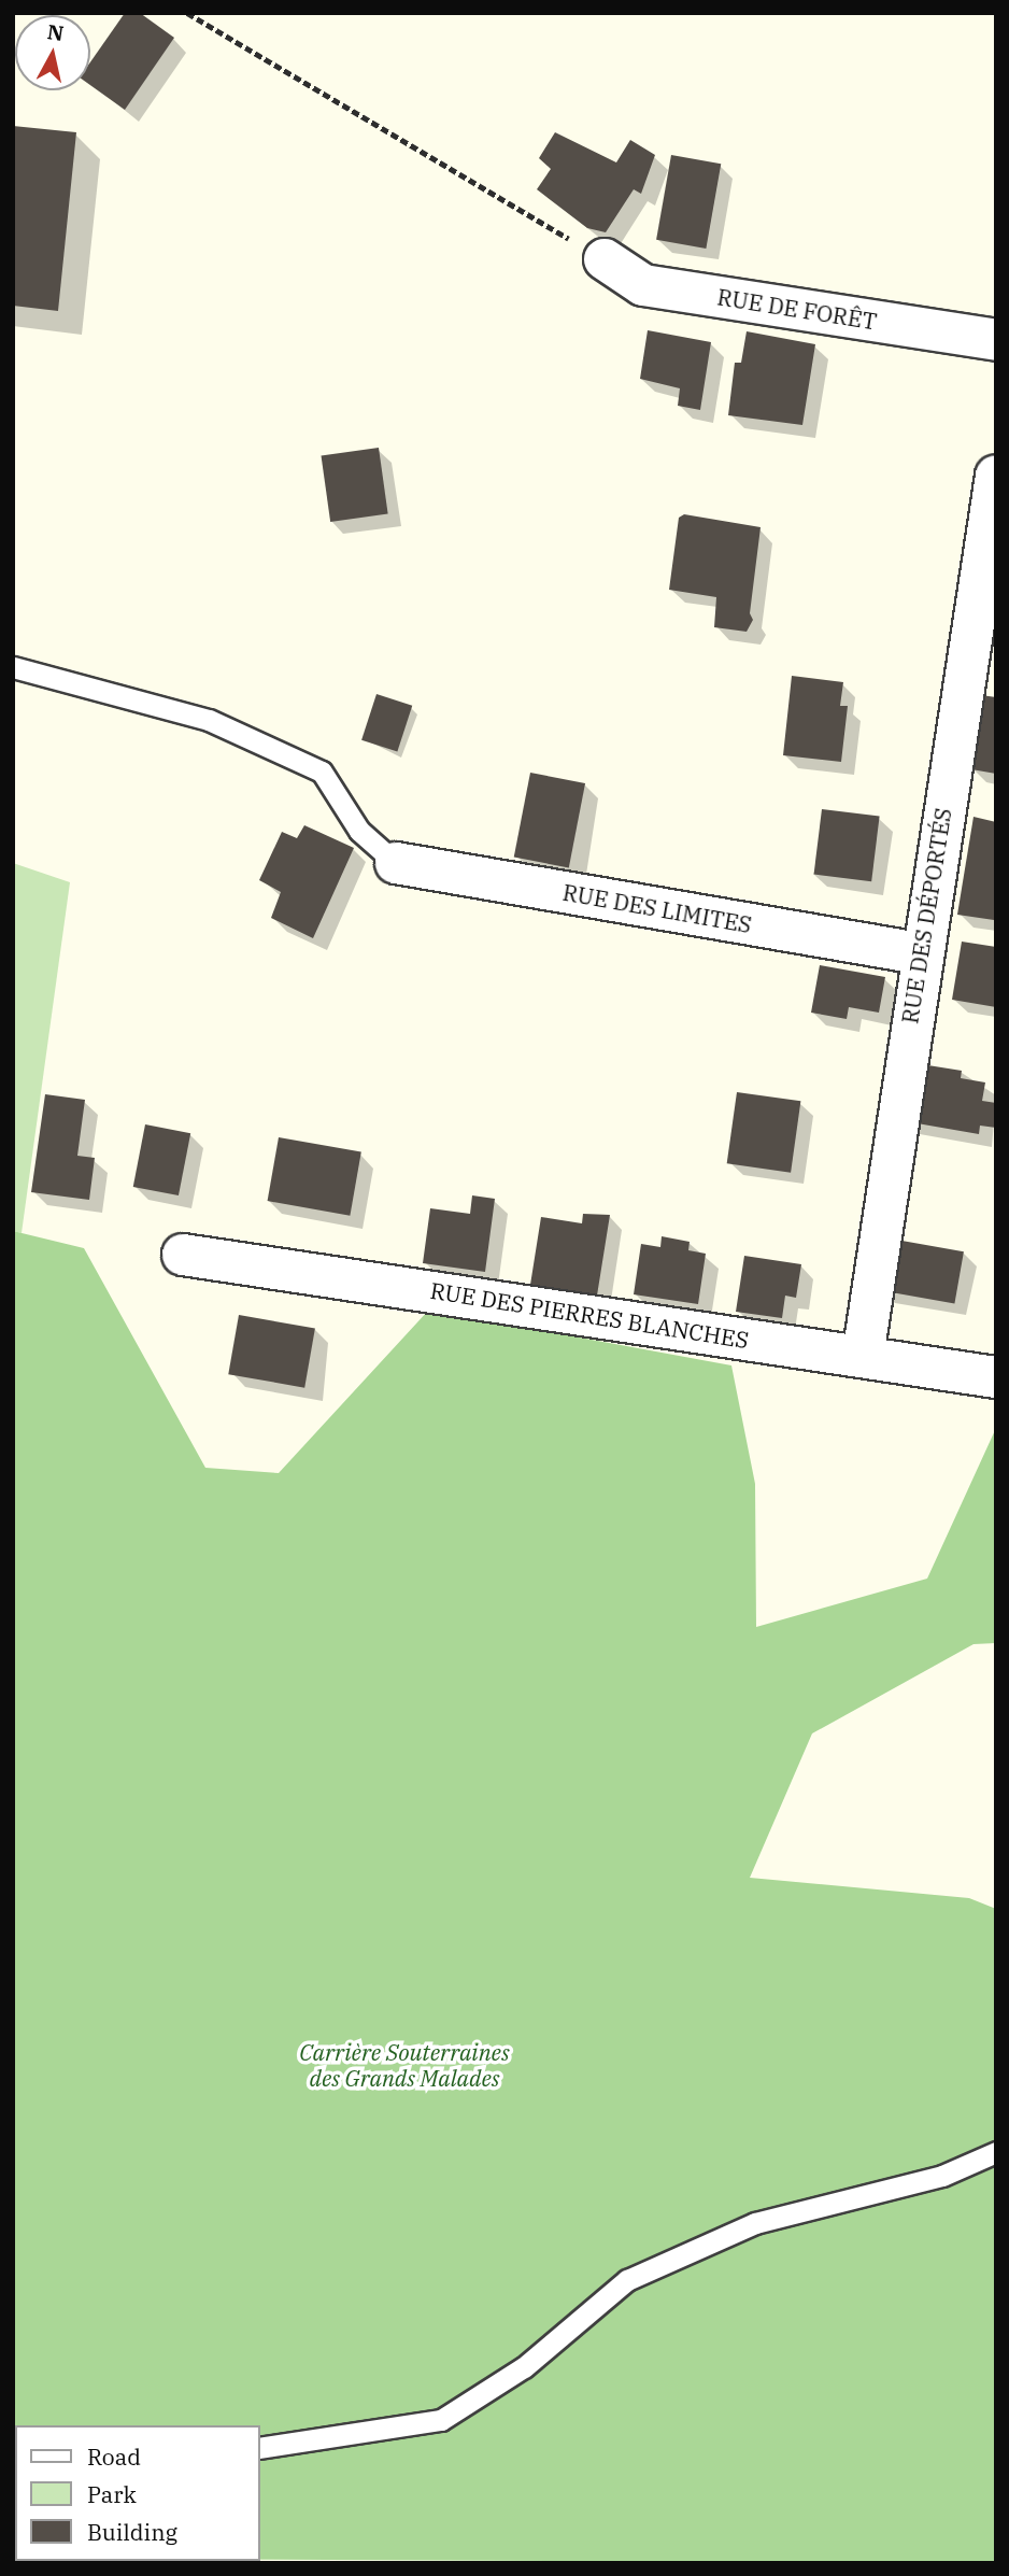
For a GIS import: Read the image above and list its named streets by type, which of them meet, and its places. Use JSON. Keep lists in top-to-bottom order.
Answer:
{
  "streets": {
    "street": [
      "RUE DE FORÊT",
      "RUE DES LIMITES",
      "RUE DES DÉPORTÉS",
      "RUE DES PIERRES BLANCHES"
    ]
  },
  "crossings": [
    ["RUE DES LIMITES", "RUE DES DÉPORTÉS"],
    ["RUE DES DÉPORTÉS", "RUE DES PIERRES BLANCHES"]
  ],
  "parks": ["Carrière Souterraines des Grands Malades"],
  "legend": ["Road", "Park", "Building"],
  "north": "top"
}
